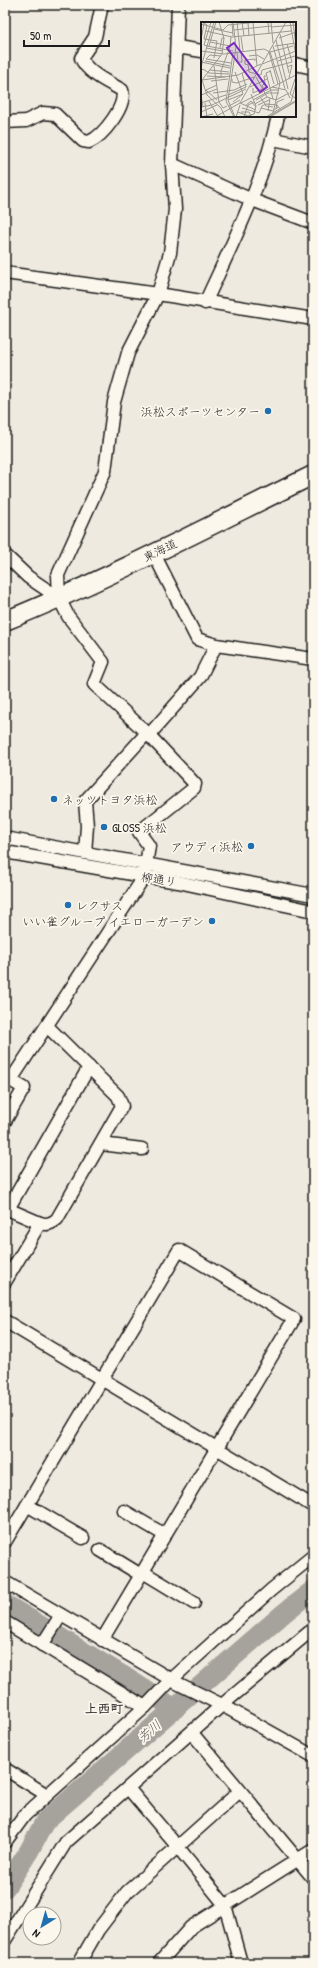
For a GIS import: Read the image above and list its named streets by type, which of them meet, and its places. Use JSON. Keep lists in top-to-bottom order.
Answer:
{
  "streets": {
    "highway": ["東海道"],
    "street": ["柳通り"]
  },
  "districts": ["上西町"],
  "water": ["芳川"],
  "places": [
    "浜松スポーツセンター",
    "ネッツトヨタ浜松",
    "GLOSS 浜松",
    "アウディ浜松",
    "レクサス",
    "いい雀グループ イエローガーデン"
  ],
  "scale_bar": "50 m",
  "north": "bottom left"
}
